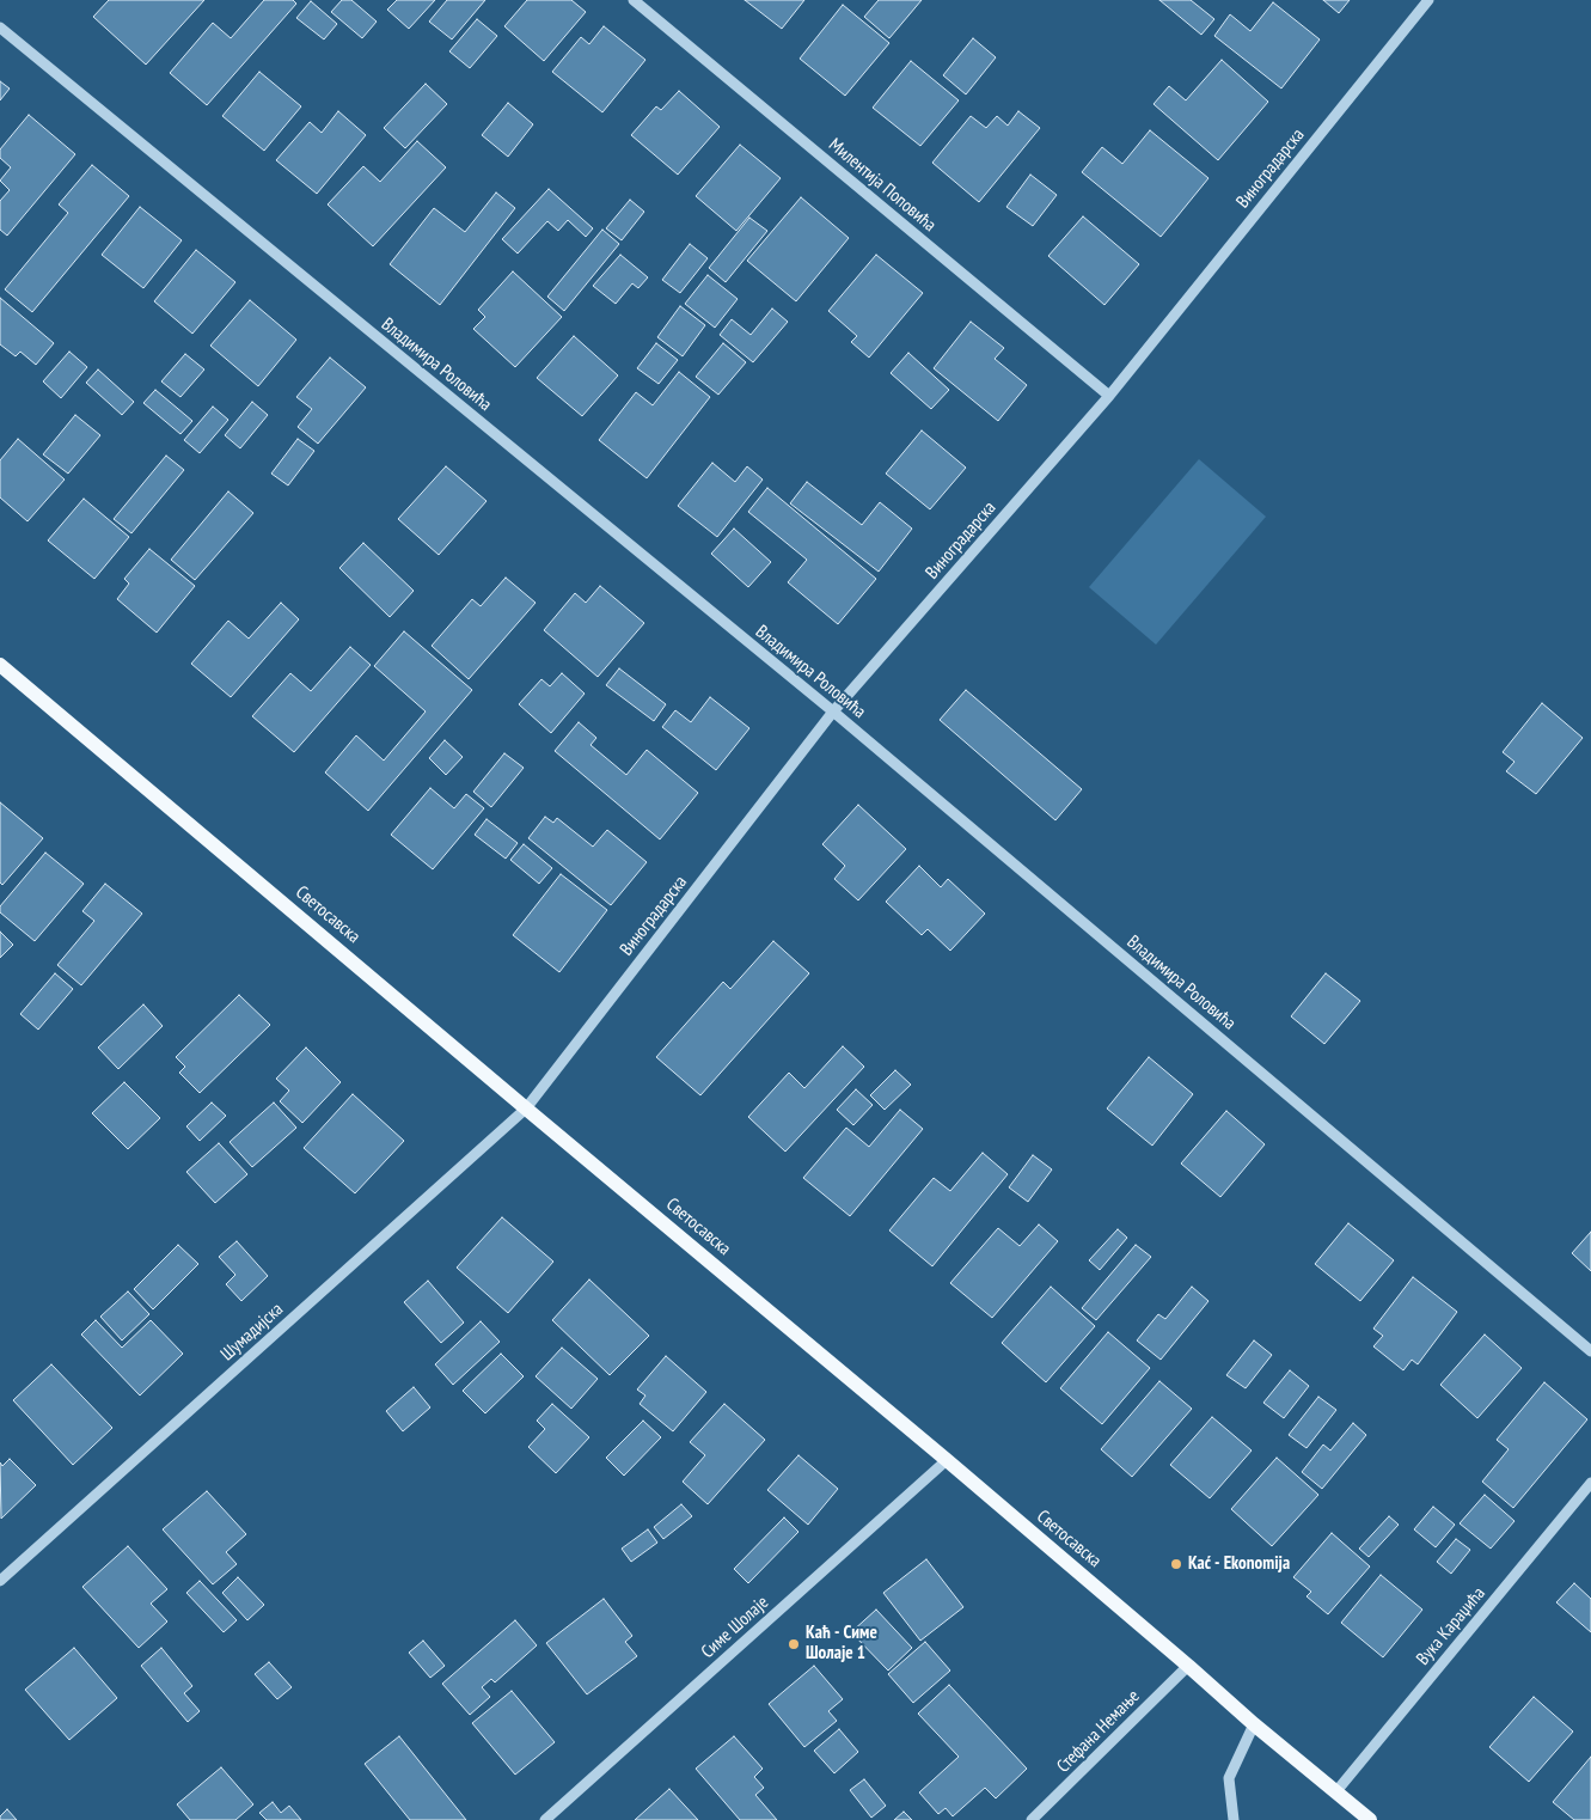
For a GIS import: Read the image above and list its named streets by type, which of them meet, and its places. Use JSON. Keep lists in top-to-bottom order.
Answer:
{
  "streets": {
    "main road": ["Светосавска"],
    "street": [
      "Виноградарска",
      "Милентија Поповића",
      "Владимира Роловића",
      "Шумадијска",
      "Вука Караџића",
      "Симе Шолаје",
      "Стефана Немање"
    ]
  },
  "crossings": [
    ["Виноградарска", "Милентија Поповића"],
    ["Виноградарска", "Владимира Роловића"],
    ["Виноградарска", "Светосавска"],
    ["Виноградарска", "Шумадијска"],
    ["Светосавска", "Шумадијска"],
    ["Светосавска", "Вука Караџића"],
    ["Светосавска", "Симе Шолаје"],
    ["Светосавска", "Стефана Немање"]
  ],
  "places": ["Kać - Ekonomija", "Каћ - Симе Шолаје 1"]
}
